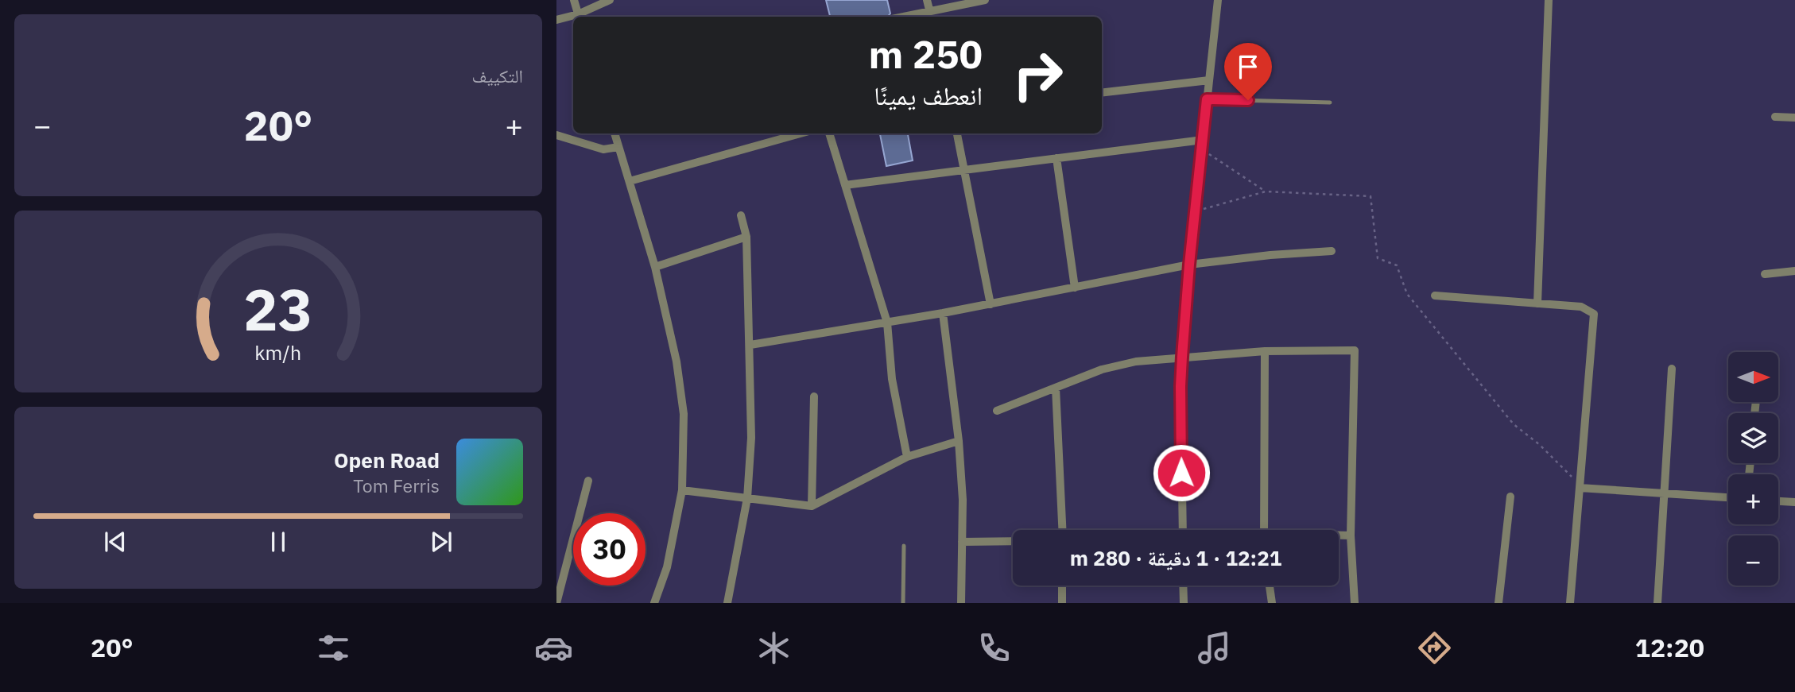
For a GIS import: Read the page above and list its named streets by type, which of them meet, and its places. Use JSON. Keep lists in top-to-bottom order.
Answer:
{
  "north": "right",
  "page": {
    "tile": "التكييف",
    "turn": ["250 m", "انعطف يمينًا"],
    "heat": ["−", "20°", "+"],
    "map_buttons": ["+", "−"],
    "song": ["Open Road", "Tom Ferris"],
    "limit": "30",
    "trip": "12:21 · 1 دقيقة · 280 m",
    "tabs": ["12:20", "20°"],
    "gauge": ["23", "km/h"]
  }
}
